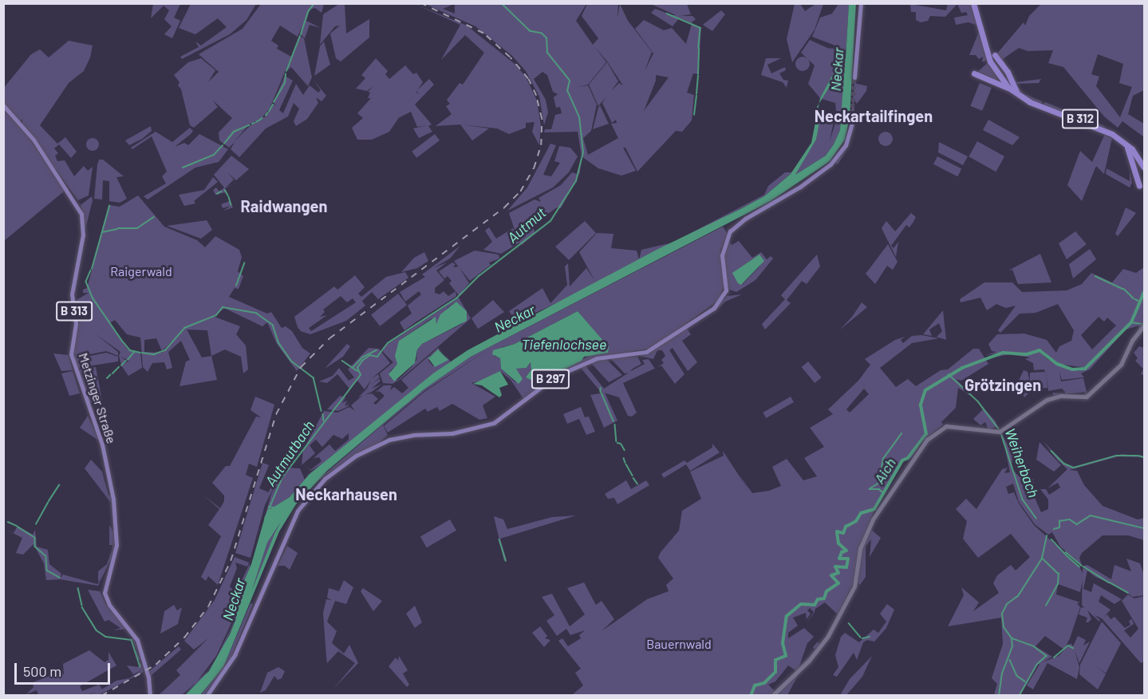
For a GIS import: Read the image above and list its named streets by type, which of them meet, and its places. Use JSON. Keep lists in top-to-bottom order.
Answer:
{
  "streets": {
    "highway": ["B 312"],
    "main road": ["B 313", "B 297", "Metzinger Straße"]
  },
  "districts": [
    "Neckartailfingen",
    "Raidwangen",
    "Grötzingen",
    "Neckarhausen"
  ],
  "water": [
    "Neckar",
    "Autmut",
    "Tiefenlochsee",
    "Autmutbach",
    "Weiherbach",
    "Aich"
  ],
  "parks": ["Raigerwald", "Bauernwald"],
  "scale_bar": "500 m"
}
